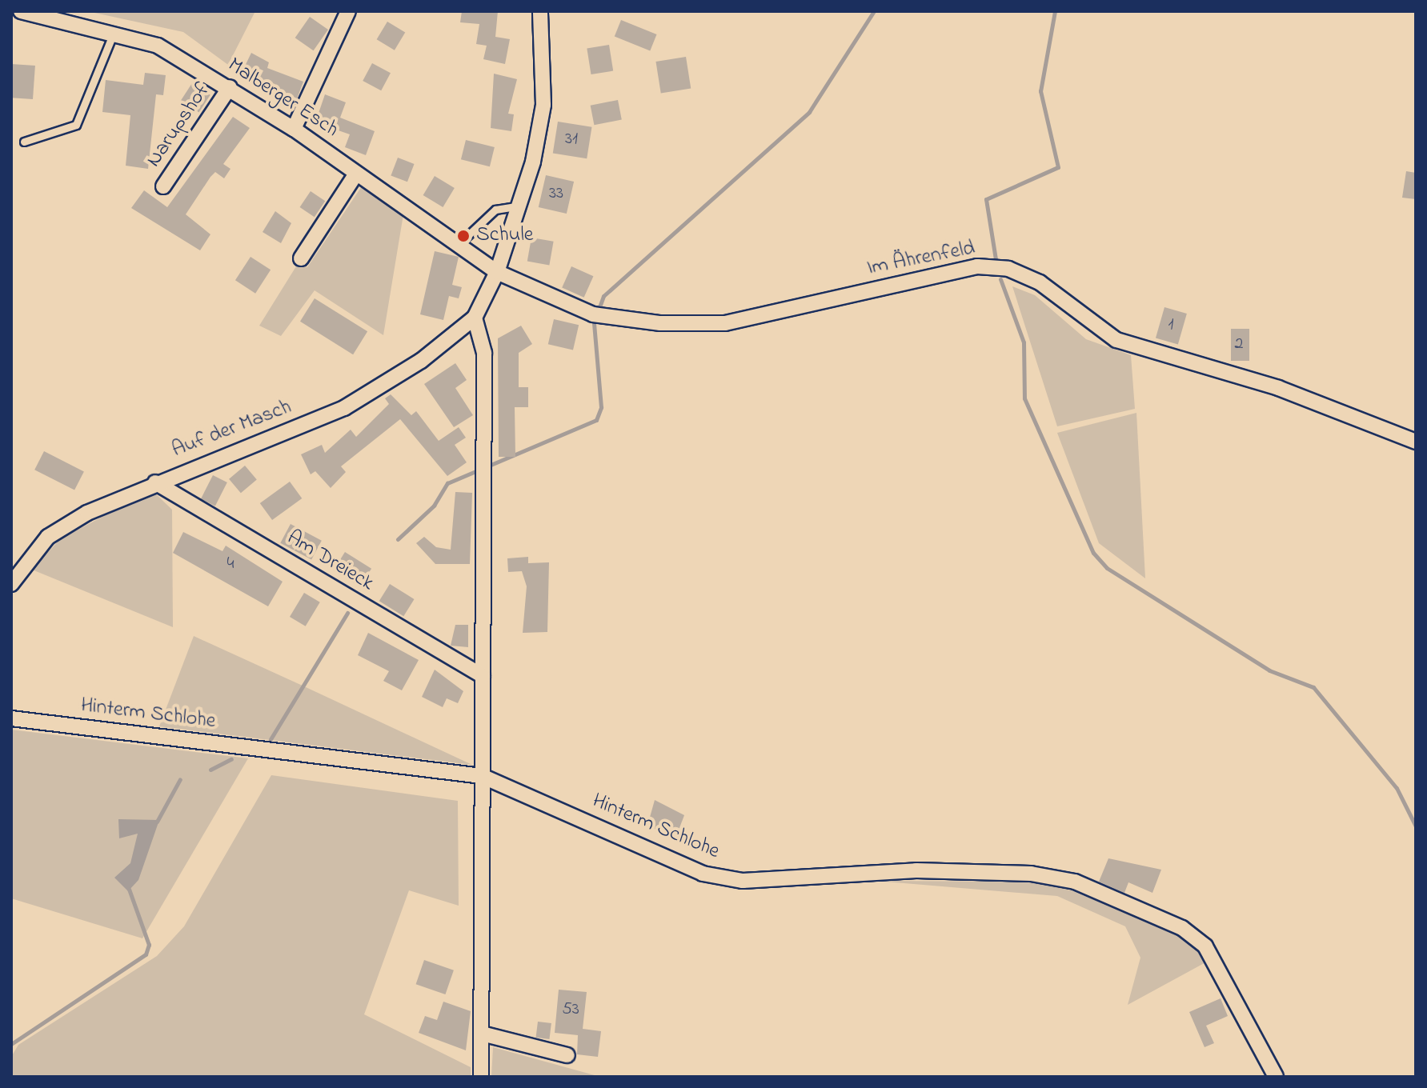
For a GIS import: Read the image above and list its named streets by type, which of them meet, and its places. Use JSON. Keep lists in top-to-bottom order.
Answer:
{
  "streets": {
    "street": [
      "Malberger Esch",
      "Narupshof",
      "Im Ährenfeld",
      "Auf der Masch",
      "Am Dreieck",
      "Hinterm Schlohe"
    ]
  },
  "crossings": [
    ["Malberger Esch", "Narupshof"],
    ["Malberger Esch", "Im Ährenfeld"],
    ["Auf der Masch", "Am Dreieck"]
  ],
  "places": ["Schule"],
  "house_numbers": [
    "31",
    "33",
    "1",
    "2",
    "4",
    "53"
  ]
}
